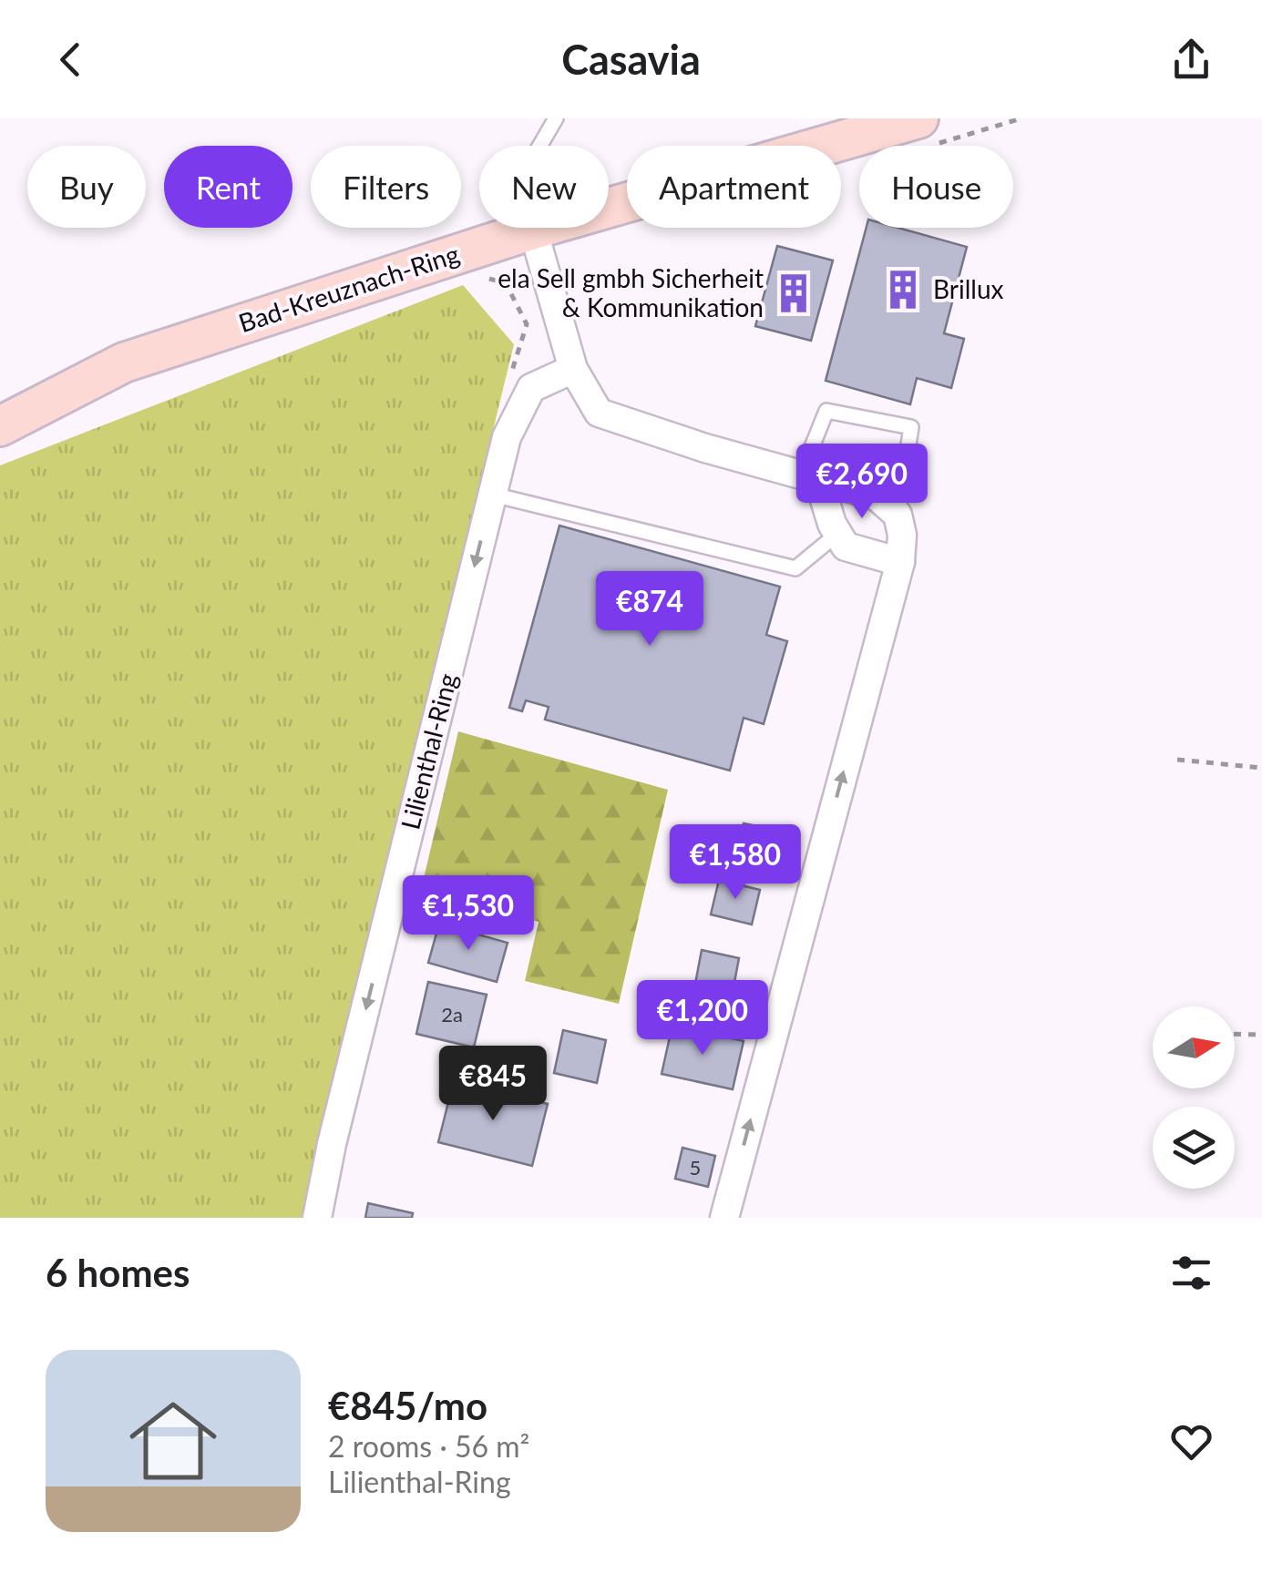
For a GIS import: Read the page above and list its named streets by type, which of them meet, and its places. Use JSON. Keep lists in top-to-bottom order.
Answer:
{
  "streets": {
    "main road": ["Bad-Kreuznach-Ring"],
    "street": ["Lilienthal-Ring"]
  },
  "one_way": ["Lilienthal-Ring"],
  "places": {
    "building": ["Brillux", "ela Sell gmbh Sicherheit & Kommunikation"]
  },
  "house_numbers": ["2a", "5"],
  "north": "right",
  "page": {
    "header": "Casavia",
    "chip": [
      "Buy",
      "Rent",
      "Filters",
      "New",
      "Apartment",
      "House"
    ],
    "price": [
      "€2,690",
      "€874",
      "€1,580",
      "€1,530",
      "€1,200",
      "€845"
    ],
    "heading": "6 homes",
    "list": [
      {
        "name": "€845/mo",
        "note": "2 rooms · 56 m² · Lilienthal-Ring"
      }
    ]
  }
}
